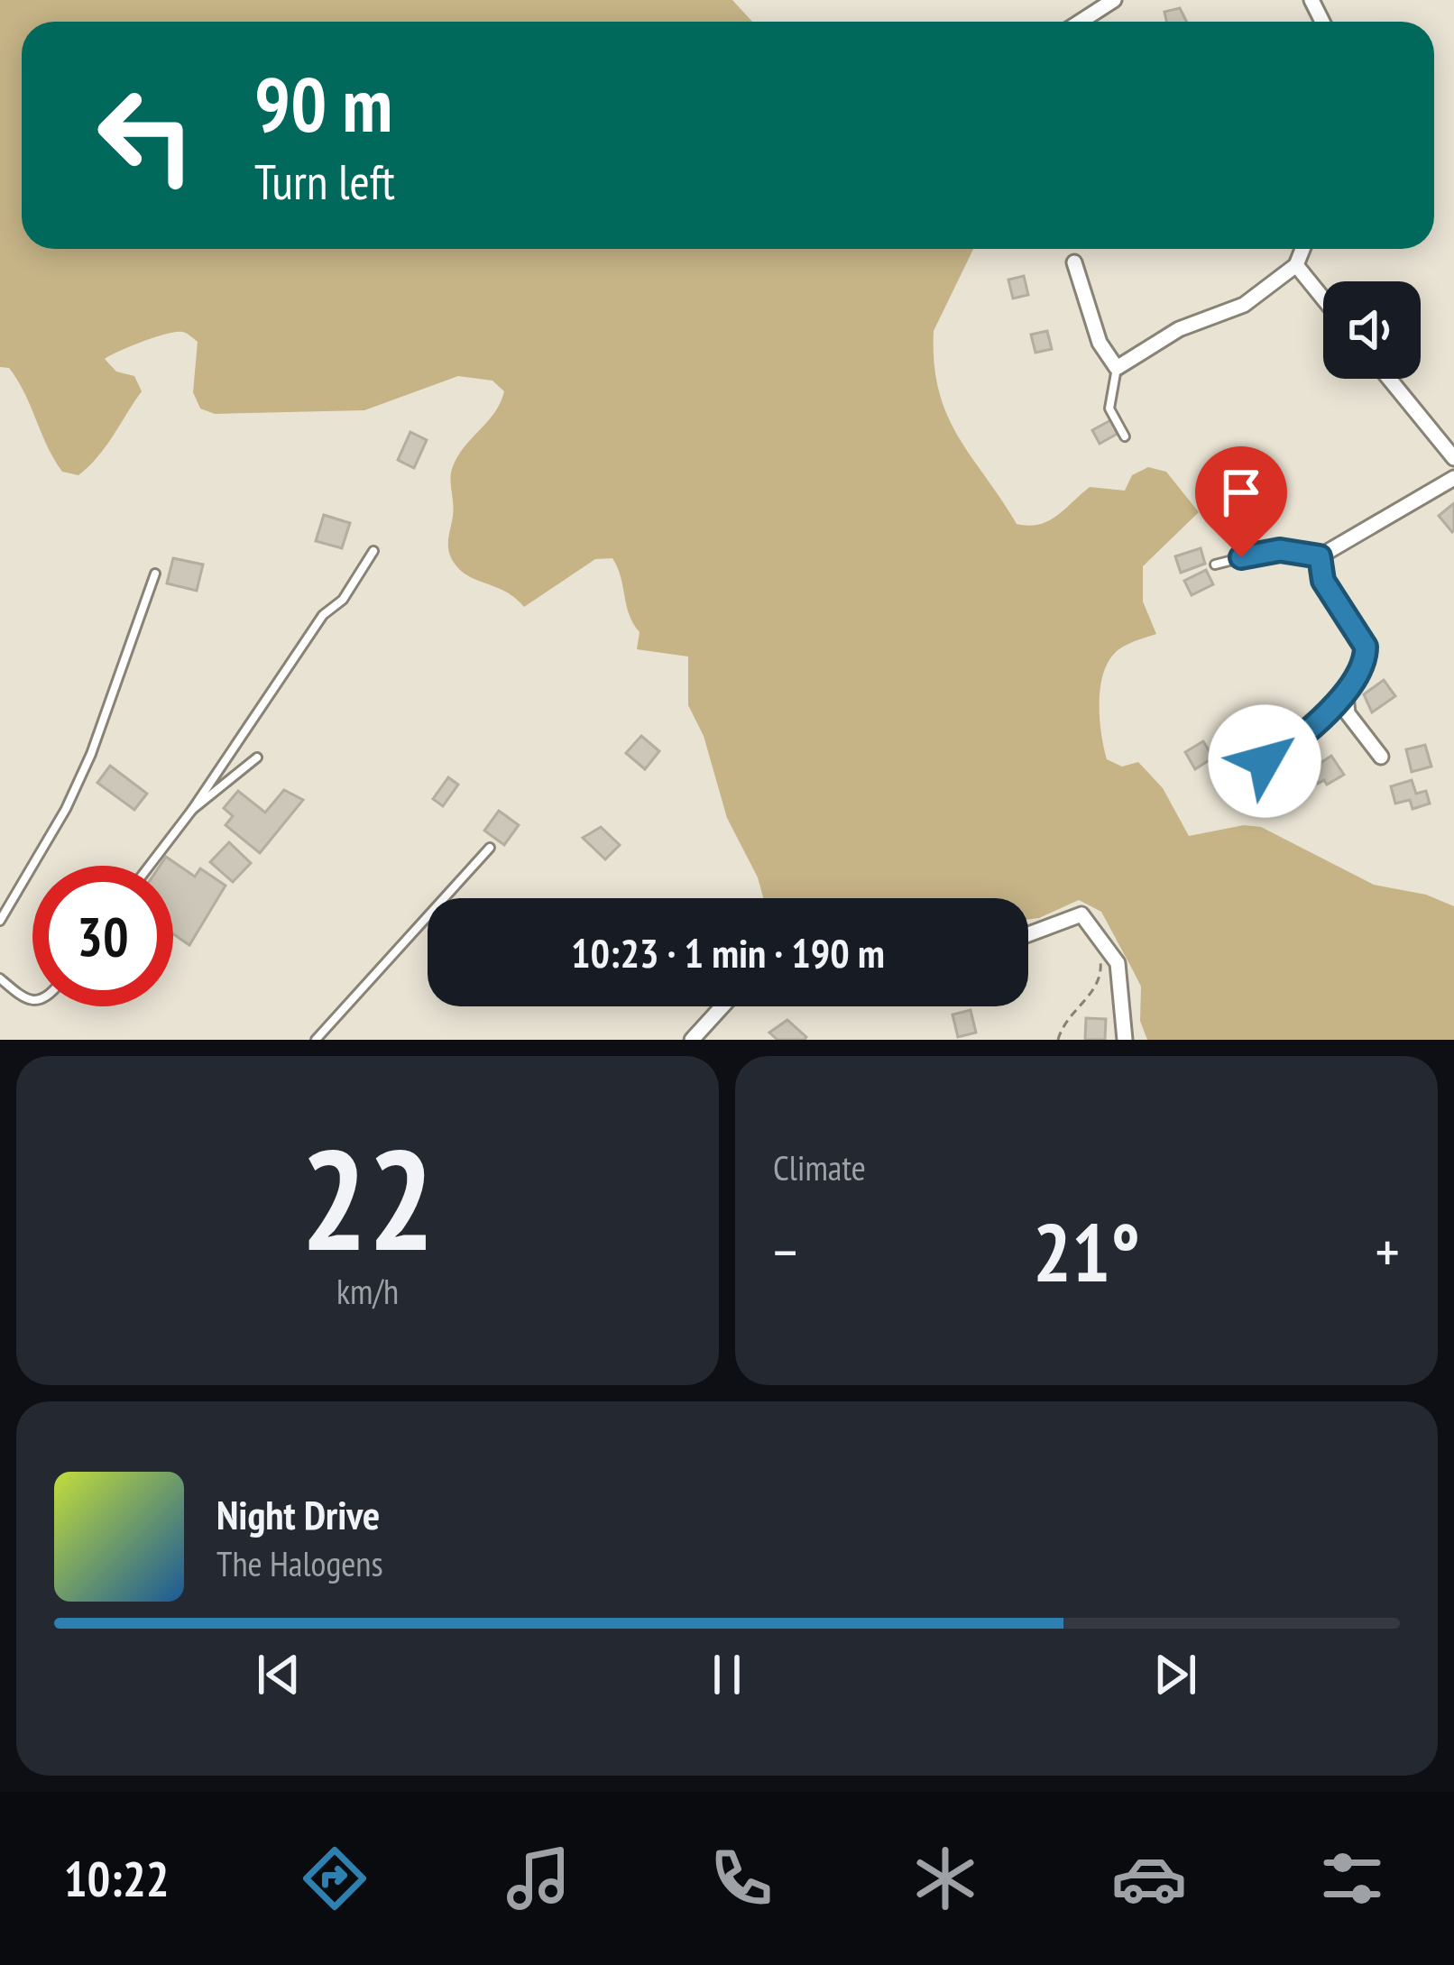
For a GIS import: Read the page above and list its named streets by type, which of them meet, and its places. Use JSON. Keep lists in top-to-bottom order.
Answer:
{
  "page": {
    "turn": ["90 m", "Turn left"],
    "limit": "30",
    "trip": "10:23 · 1 min · 190 m",
    "tile": [
      ["22", "km/h"],
      "Climate"
    ],
    "heat": ["−", "21°", "+"],
    "song": ["Night Drive", "The Halogens"],
    "tabs": "10:22"
  }
}
